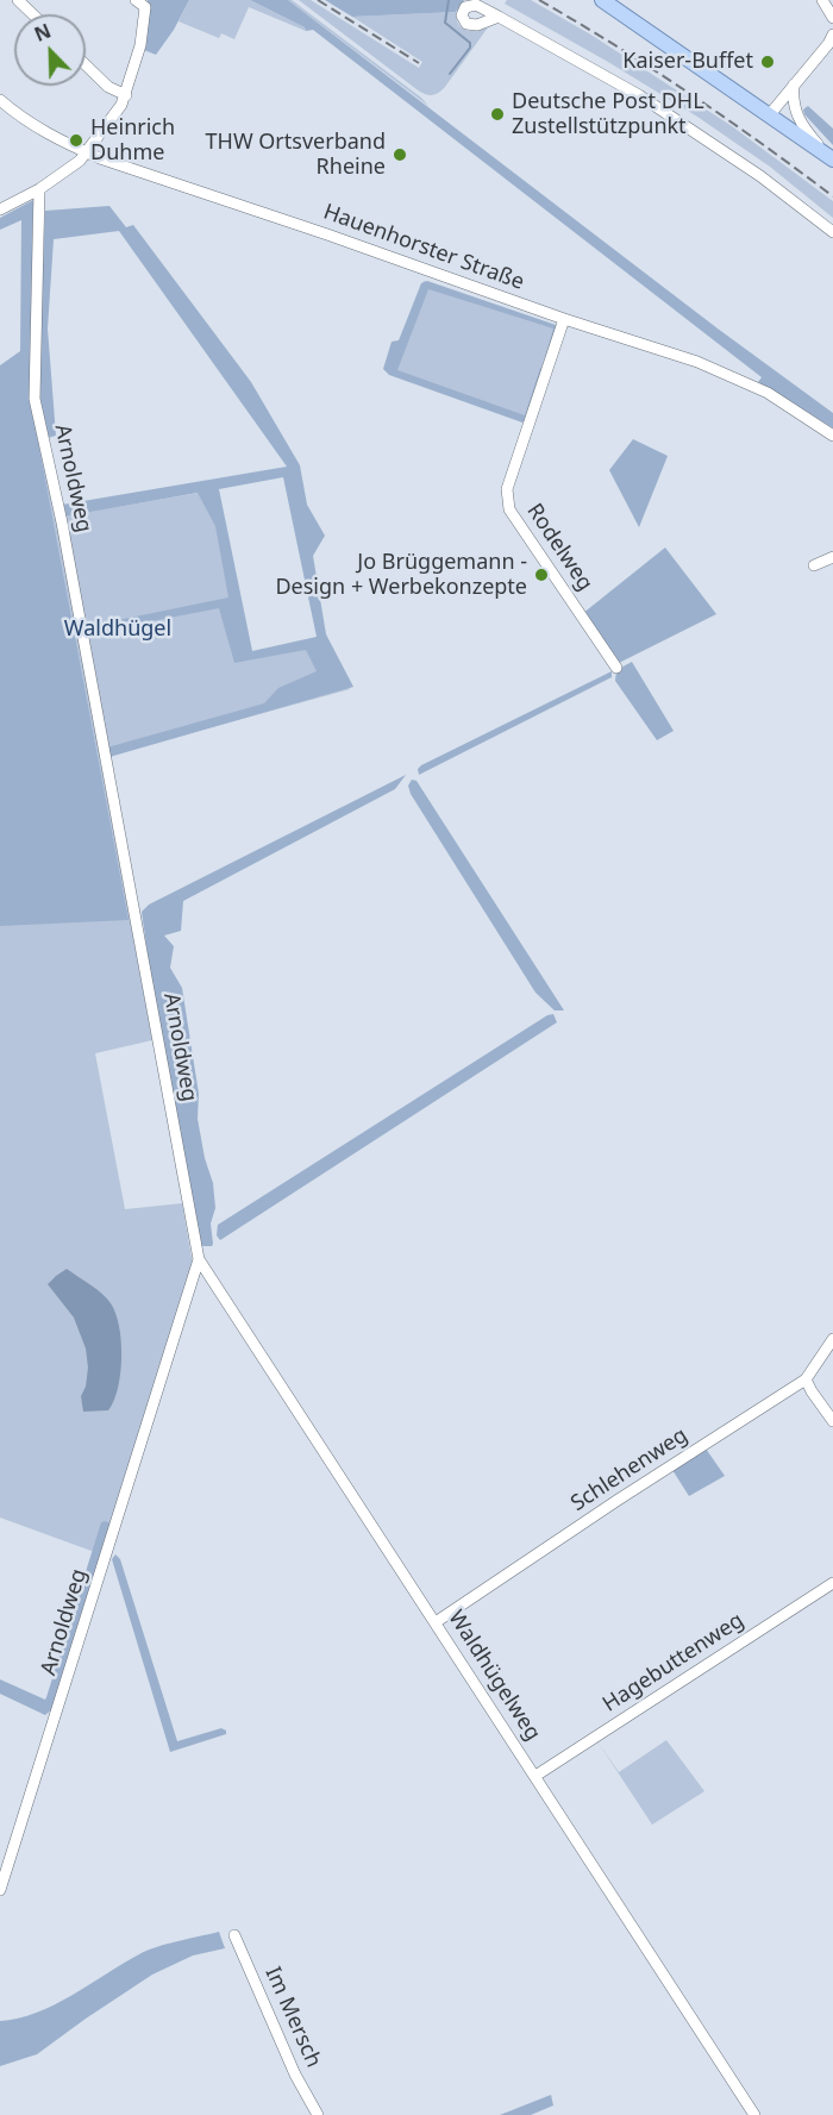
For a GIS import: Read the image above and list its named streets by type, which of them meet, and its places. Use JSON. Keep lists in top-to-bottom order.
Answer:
{
  "streets": {
    "street": [
      "Hauenhorster Straße",
      "Arnoldweg",
      "Rodelweg",
      "Schlehenweg",
      "Hagebuttenweg",
      "Waldhügelweg",
      "Im Mersch"
    ]
  },
  "crossings": [
    ["Hauenhorster Straße", "Rodelweg"],
    ["Arnoldweg", "Waldhügelweg"],
    ["Schlehenweg", "Waldhügelweg"],
    ["Hagebuttenweg", "Waldhügelweg"]
  ],
  "parks": ["Waldhügel"],
  "places": [
    "Kaiser-Buffet",
    "Deutsche Post DHL Zustellstützpunkt",
    "Heinrich Duhme",
    "THW Ortsverband Rheine",
    "Jo Brüggemann - Design + Werbekonzepte"
  ],
  "north": "top left"
}
